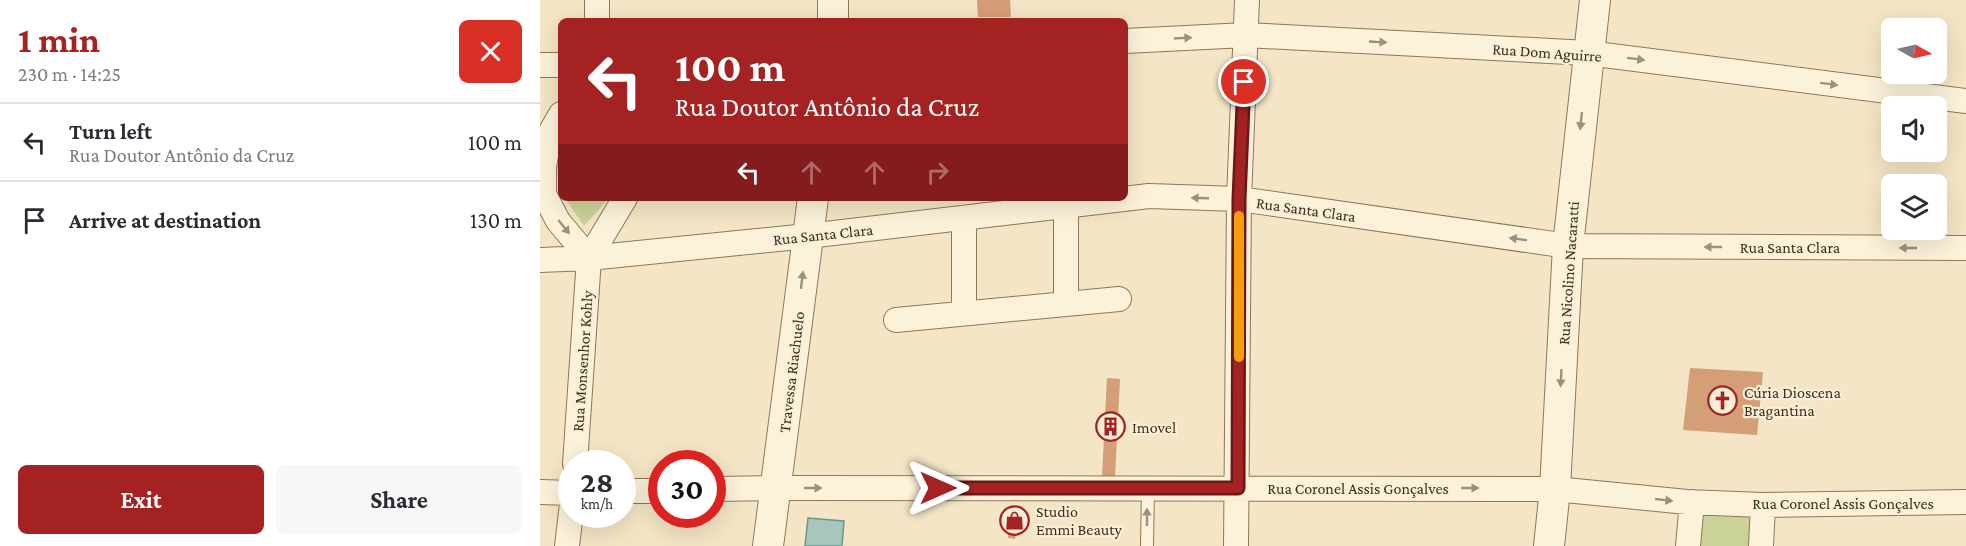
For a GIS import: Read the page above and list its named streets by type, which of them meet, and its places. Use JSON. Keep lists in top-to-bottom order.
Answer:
{
  "streets": {
    "street": [
      "Rua Dom Aguirre",
      "Rua Santa Clara",
      "Rua Nicolino Nacaratti",
      "Rua Monsenhor Kohly",
      "Travessa Riachuelo",
      "Rua Coronel Assis Gonçalves"
    ]
  },
  "crossings": [
    ["Rua Dom Aguirre", "Rua Nicolino Nacaratti"],
    ["Rua Santa Clara", "Rua Nicolino Nacaratti"],
    ["Rua Santa Clara", "Rua Monsenhor Kohly"],
    ["Rua Santa Clara", "Travessa Riachuelo"],
    ["Rua Nicolino Nacaratti", "Rua Coronel Assis Gonçalves"],
    ["Travessa Riachuelo", "Rua Coronel Assis Gonçalves"]
  ],
  "one_way": [
    "Rua Dom Aguirre",
    "Rua Santa Clara",
    "Rua Nicolino Nacaratti",
    "Rua Coronel Assis Gonçalves"
  ],
  "places": {
    "church": ["Cúria Dioscena Bragantina"],
    "building": ["Imovel"],
    "shop": ["Studio Emmi Beauty"]
  },
  "north": "right",
  "page": {
    "heading": ["1 min", "230 m · 14:25"],
    "turn": ["100 m", "Rua Doutor Antônio da Cruz"],
    "list": [
      {
        "name": "Turn left",
        "note": "Rua Doutor Antônio da Cruz",
        "value": "100 m"
      },
      {
        "name": "Arrive at destination",
        "value": "130 m"
      }
    ],
    "speed": "28 km/h",
    "limit": "30",
    "buttons": ["Exit", "Share"]
  }
}
